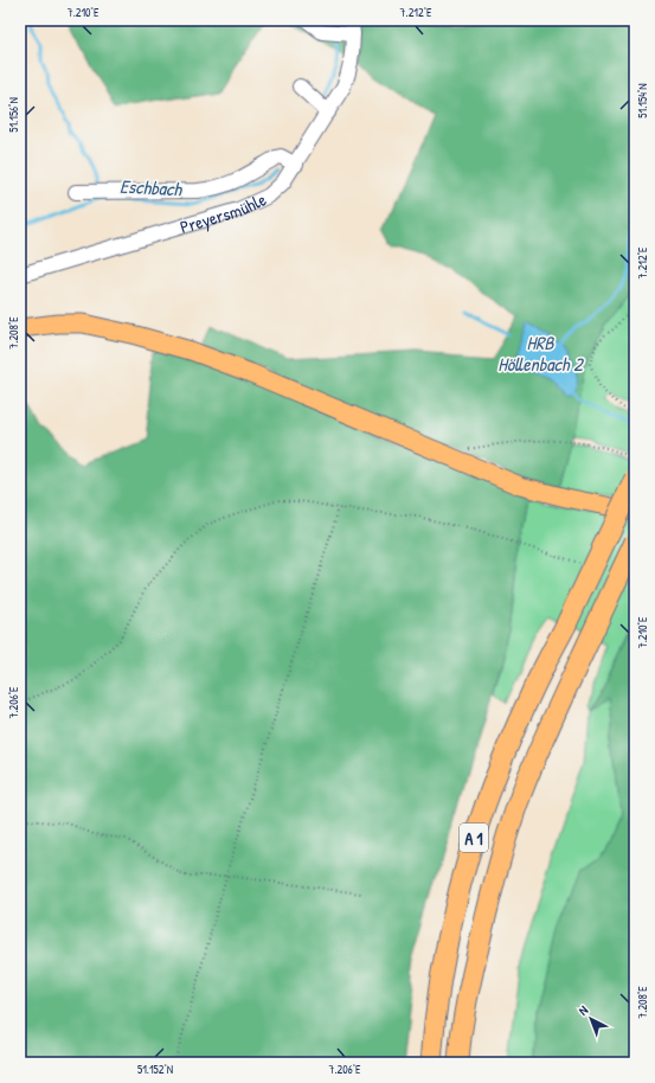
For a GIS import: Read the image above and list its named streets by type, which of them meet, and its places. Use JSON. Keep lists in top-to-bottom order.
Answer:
{
  "streets": {
    "highway": ["A 1"],
    "street": ["Preyersmühle"]
  },
  "water": ["Eschbach", "HRB Höllenbach 2"],
  "north": "top left",
  "coordinates": [
    "7.210°E",
    "7.212°E",
    "51.154°N",
    "51.156°N",
    "7.208°E",
    "7.206°E",
    "51.152°N"
  ]
}
